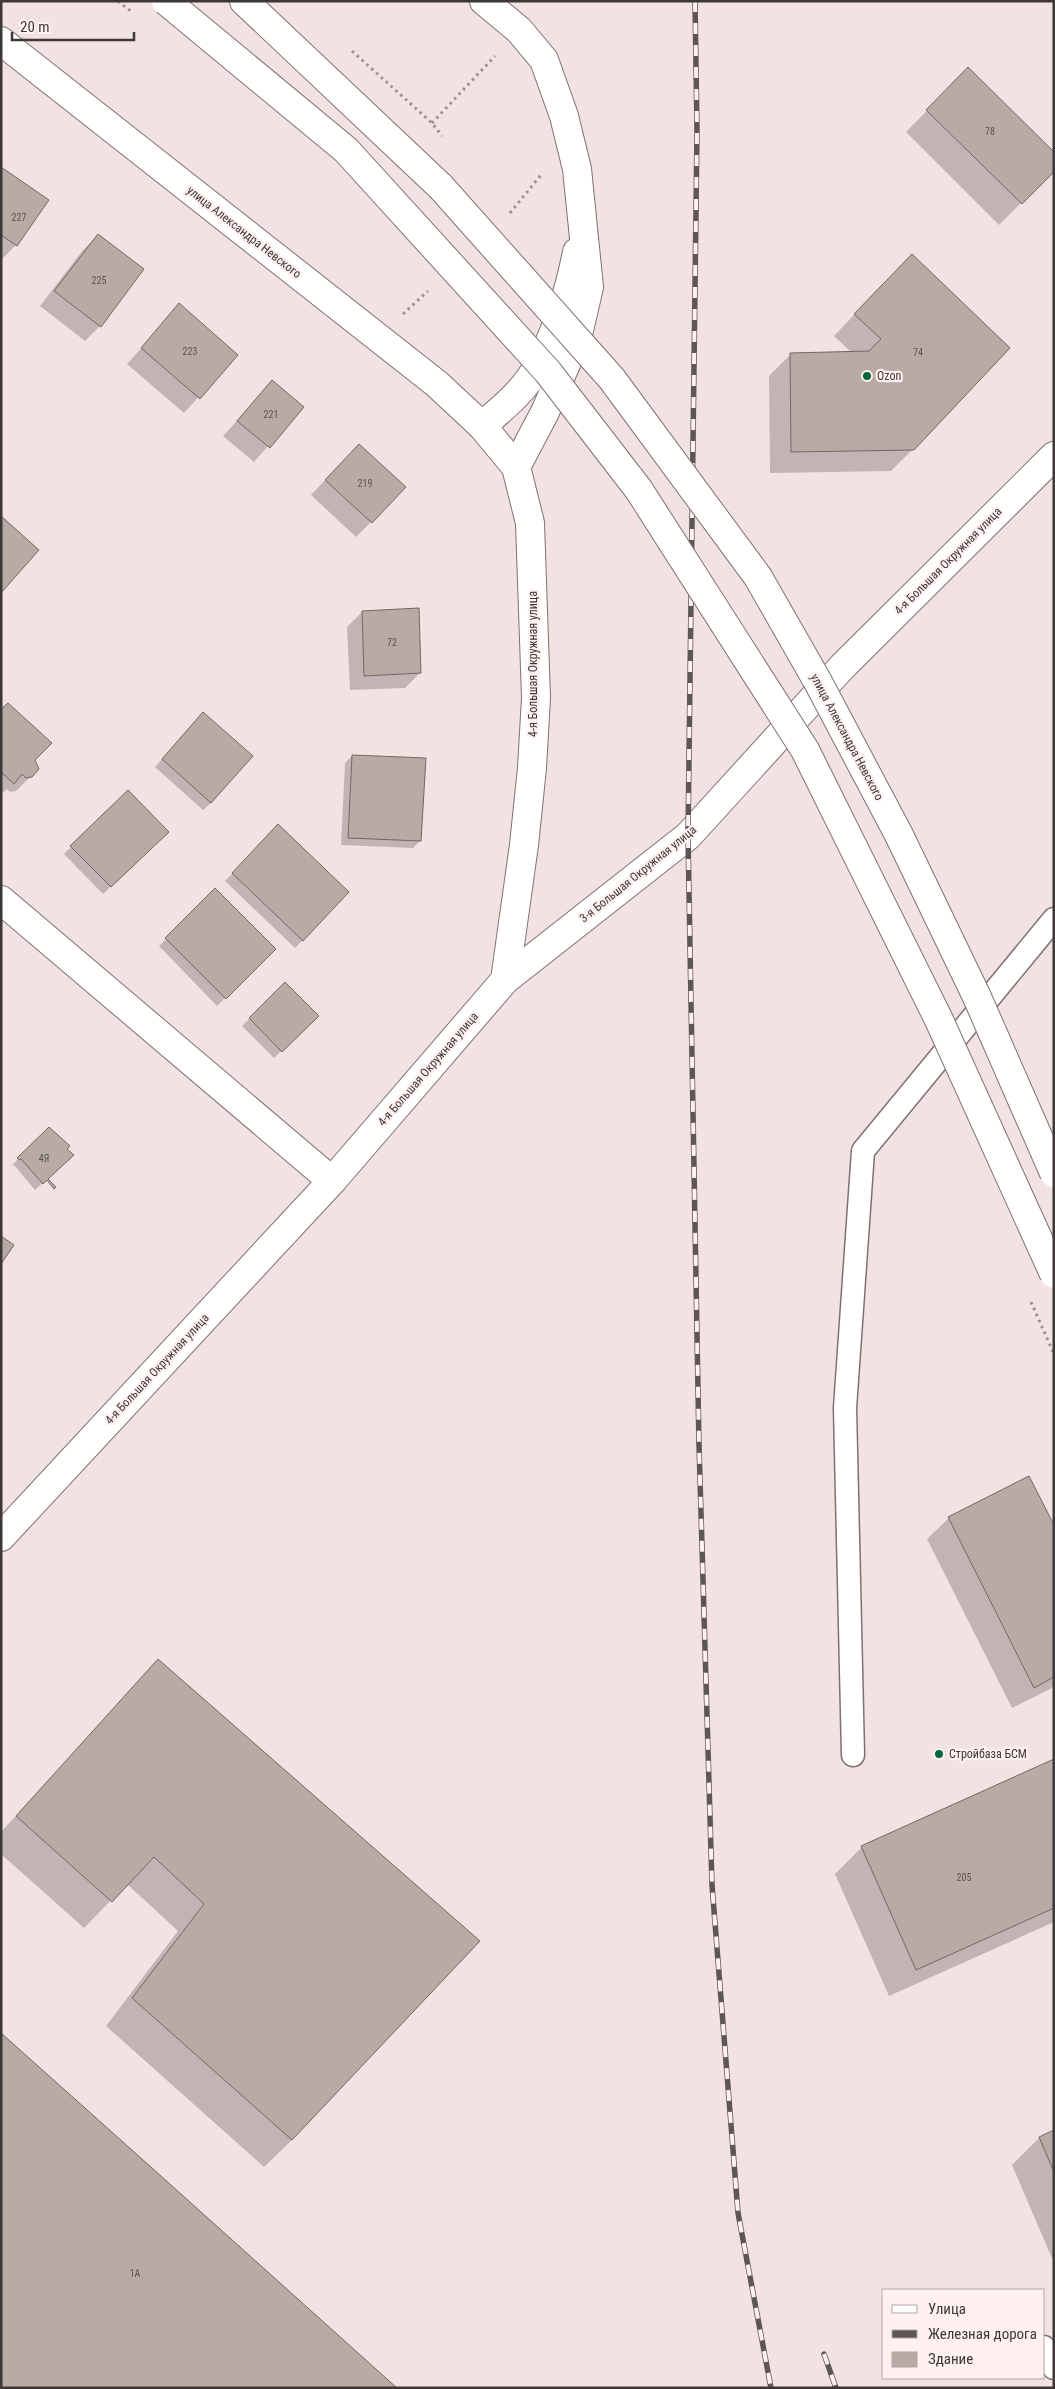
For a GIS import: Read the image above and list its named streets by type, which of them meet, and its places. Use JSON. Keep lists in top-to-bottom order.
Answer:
{
  "streets": {
    "street": ["улица Александра Невского", "4-я Большая Окружная улица", "3-я Большая Окружная улица"]
  },
  "crossings": [
    ["улица Александра Невского", "4-я Большая Окружная улица"],
    ["4-я Большая Окружная улица", "3-я Большая Окружная улица"]
  ],
  "places": ["Ozon", "Стройбаза БСМ"],
  "house_numbers": [
    "78",
    "227",
    "225",
    "223",
    "74",
    "221",
    "219",
    "72",
    "4Я",
    "205",
    "1А"
  ],
  "legend": ["Улица", "Железная дорога", "Здание"],
  "scale_bar": "20 m"
}
